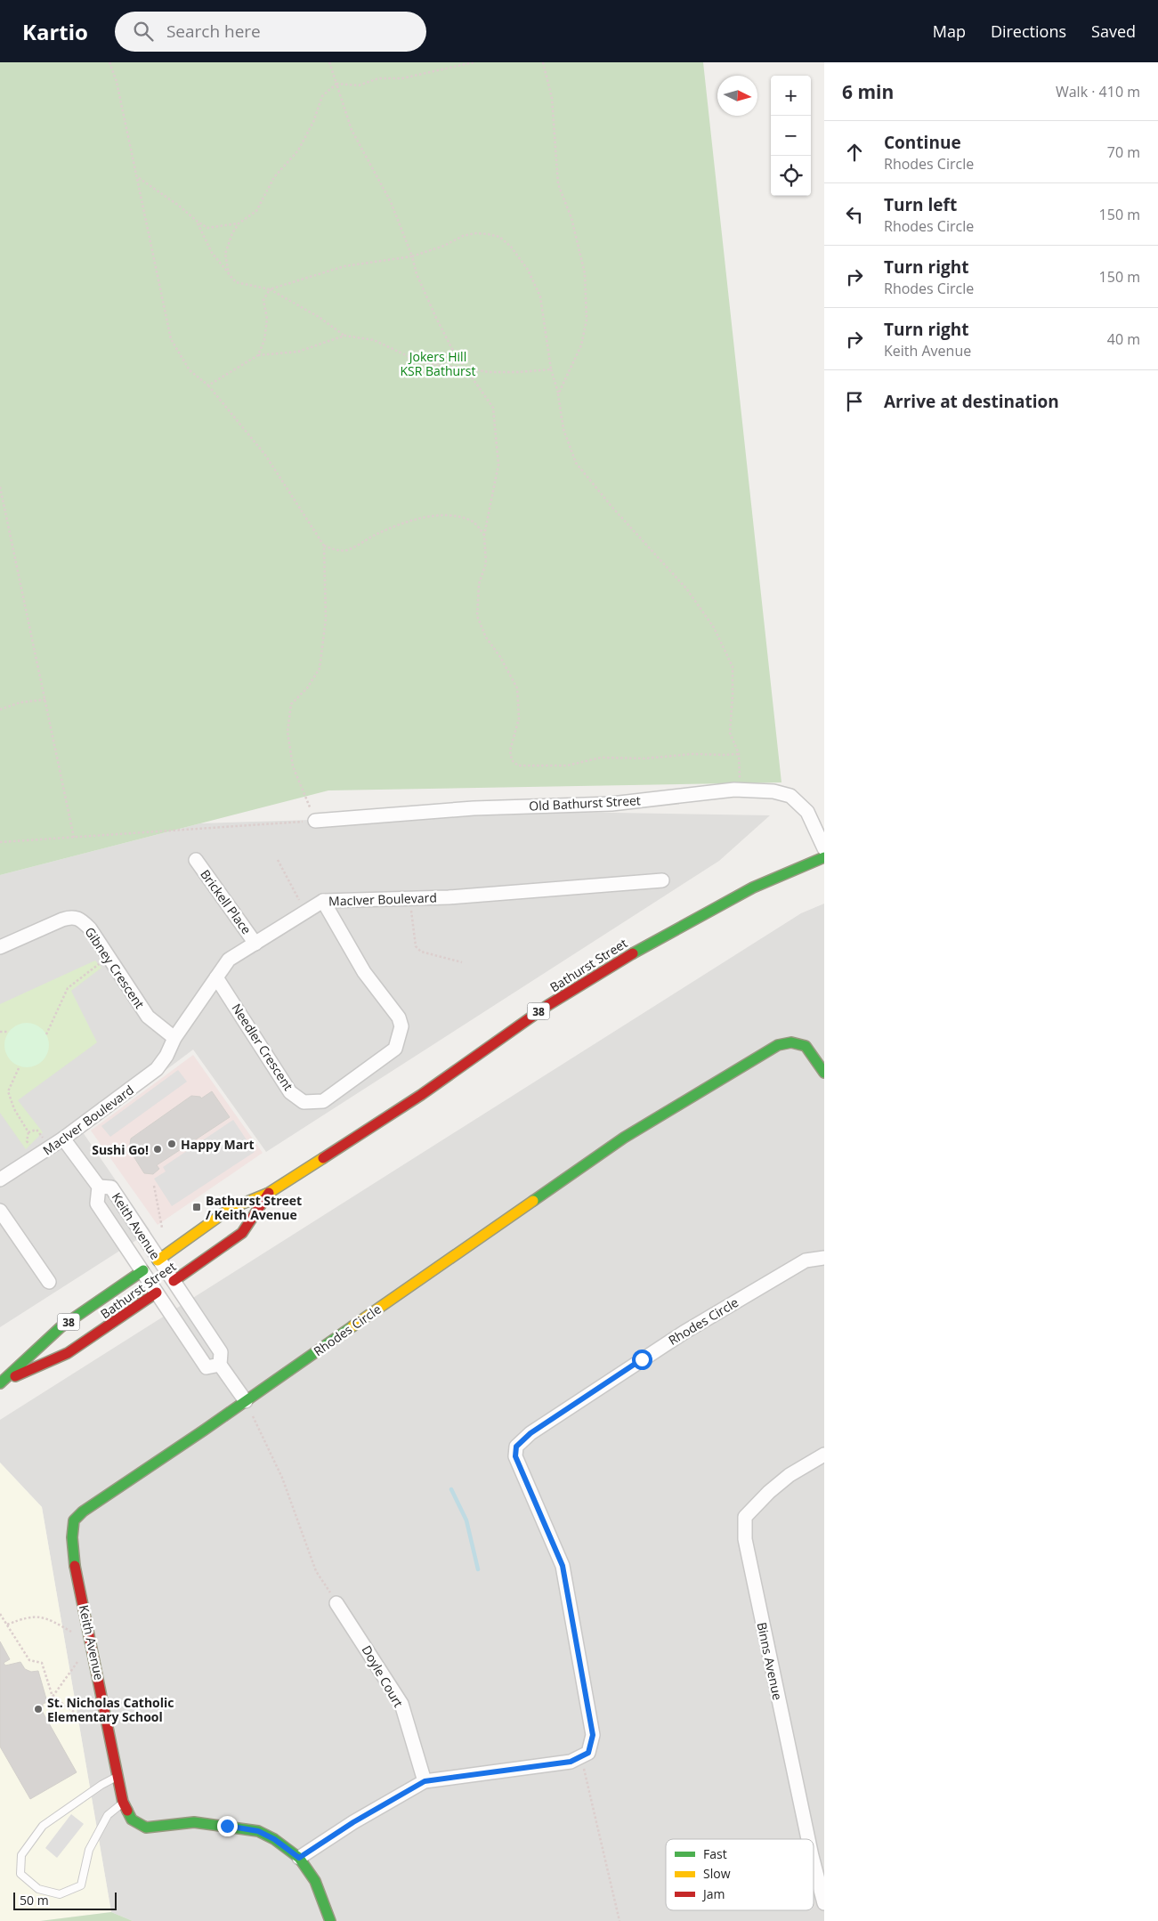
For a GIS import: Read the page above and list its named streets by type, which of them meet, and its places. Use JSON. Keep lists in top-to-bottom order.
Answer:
{
  "streets": {
    "street": [
      "Old Bathurst Street",
      "MacIver Boulevard",
      "Brickell Place",
      "Bathurst Street",
      "Gibney Crescent",
      "38",
      "Needler Crescent",
      "Keith Avenue",
      "Rhodes Circle",
      "Binns Avenue",
      "Doyle Court"
    ]
  },
  "crossings": [
    ["MacIver Boulevard", "Brickell Place"],
    ["MacIver Boulevard", "Gibney Crescent"],
    ["MacIver Boulevard", "Needler Crescent"],
    ["MacIver Boulevard", "Keith Avenue"],
    ["Bathurst Street", "Keith Avenue"],
    ["Keith Avenue", "Rhodes Circle"]
  ],
  "parks": ["Jokers Hill KSR Bathurst"],
  "places": {
    "other": ["Happy Mart", "Sushi Go!", "St. Nicholas Catholic Elementary School"],
    "transit": ["Bathurst Street / Keith Avenue"]
  },
  "legend": ["Fast", "Slow", "Jam"],
  "scale_bar": "50 m",
  "north": "right",
  "page": {
    "header": "Kartio",
    "search": "Search here",
    "nav": ["Map", "Directions", "Saved"],
    "heading": ["6 min", "Walk · 410 m"],
    "map_buttons": ["+", "−"],
    "list": [
      ["Continue", "Rhodes Circle", "70 m"],
      ["Turn left", "Rhodes Circle", "150 m"],
      ["Turn right", "Rhodes Circle", "150 m"],
      ["Turn right", "Keith Avenue", "40 m"],
      "Arrive at destination"
    ],
    "scale": "50 m"
  }
}
